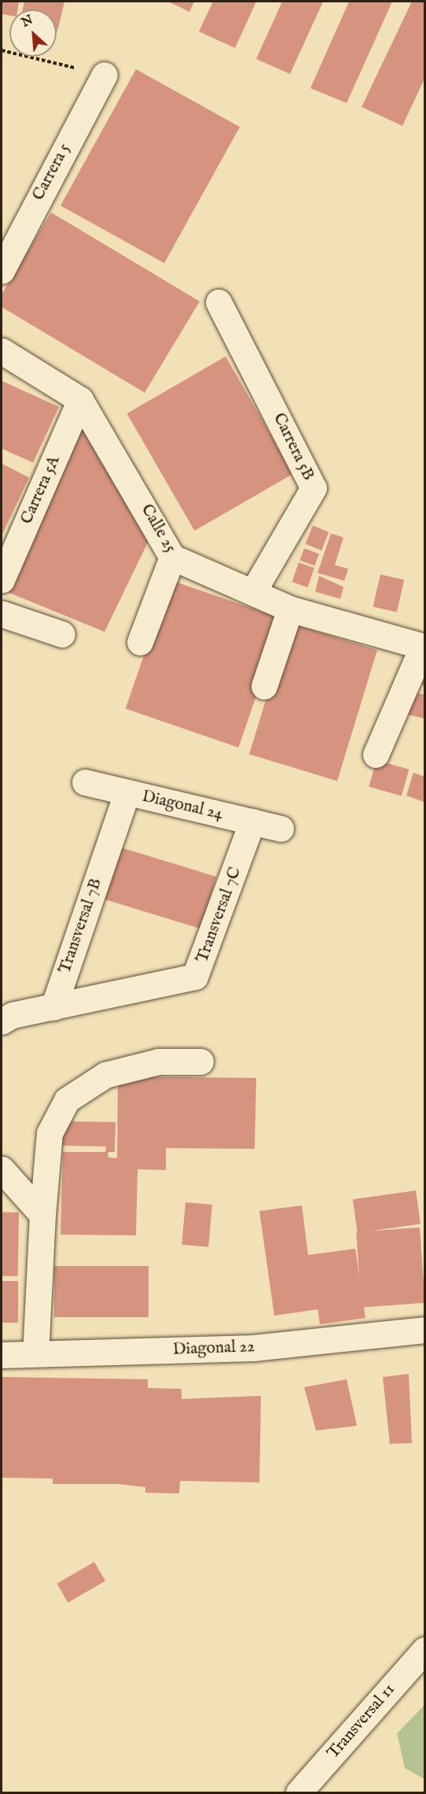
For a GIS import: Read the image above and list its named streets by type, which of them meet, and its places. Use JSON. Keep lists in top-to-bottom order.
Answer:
{
  "streets": {
    "street": [
      "Carrera 5",
      "Carrera 5B",
      "Carrera 5A",
      "Calle 25",
      "Diagonal 24",
      "Transversal 7C",
      "Transversal 7B",
      "Diagonal 22",
      "Transversal 11"
    ]
  },
  "crossings": [
    ["Carrera 5B", "Calle 25"],
    ["Carrera 5A", "Calle 25"],
    ["Diagonal 24", "Transversal 7C"],
    ["Diagonal 24", "Transversal 7B"],
    ["Transversal 7C", "Transversal 7B"]
  ],
  "north": "top left"
}
